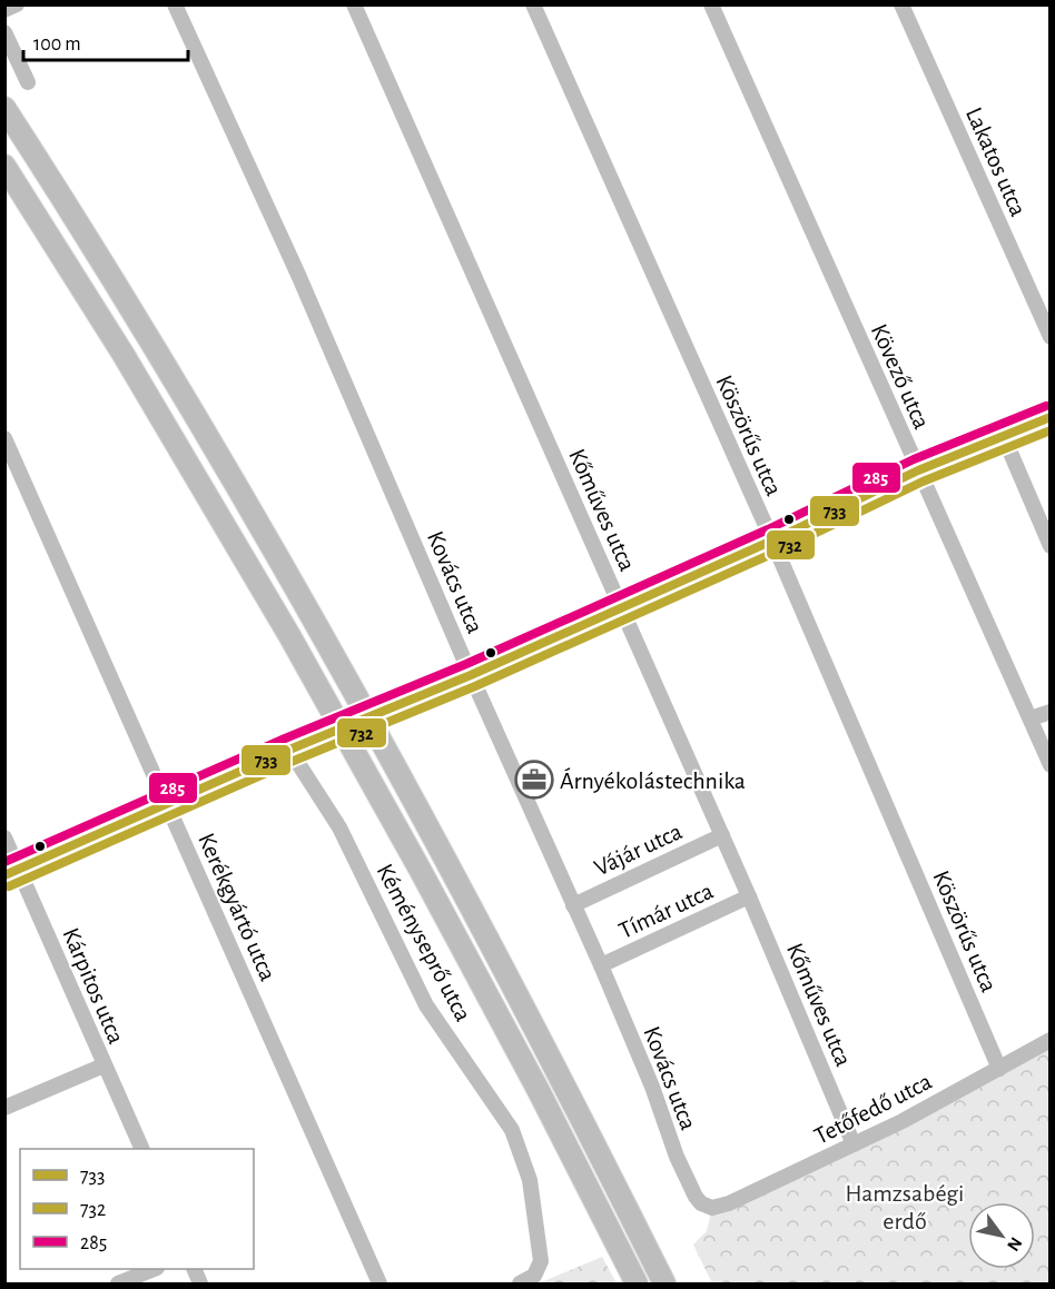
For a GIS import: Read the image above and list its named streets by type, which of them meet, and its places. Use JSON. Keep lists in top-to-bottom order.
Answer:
{
  "streets": {
    "street": [
      "Lakatos utca",
      "Kövező utca",
      "Köszörűs utca",
      "Kőműves utca",
      "Kovács utca",
      "Vájár utca",
      "Kerékgyártó utca",
      "Tímár utca",
      "Kéményseprő utca",
      "Kárpitos utca",
      "Tetőfedő utca"
    ]
  },
  "crossings": [
    ["Köszörűs utca", "Tetőfedő utca"],
    ["Kőműves utca", "Vájár utca"],
    ["Kőműves utca", "Tímár utca"],
    ["Kőműves utca", "Tetőfedő utca"],
    ["Kovács utca", "Vájár utca"],
    ["Kovács utca", "Tímár utca"],
    ["Kovács utca", "Tetőfedő utca"]
  ],
  "parks": ["Hamzsabégi erdő"],
  "places": {
    "office": ["Árnyékolástechnika"]
  },
  "lines": ["transit line 285", "transit line 733", "transit line 732"],
  "legend": ["733", "732", "285"],
  "scale_bar": "100 m",
  "north": "bottom right"
}
